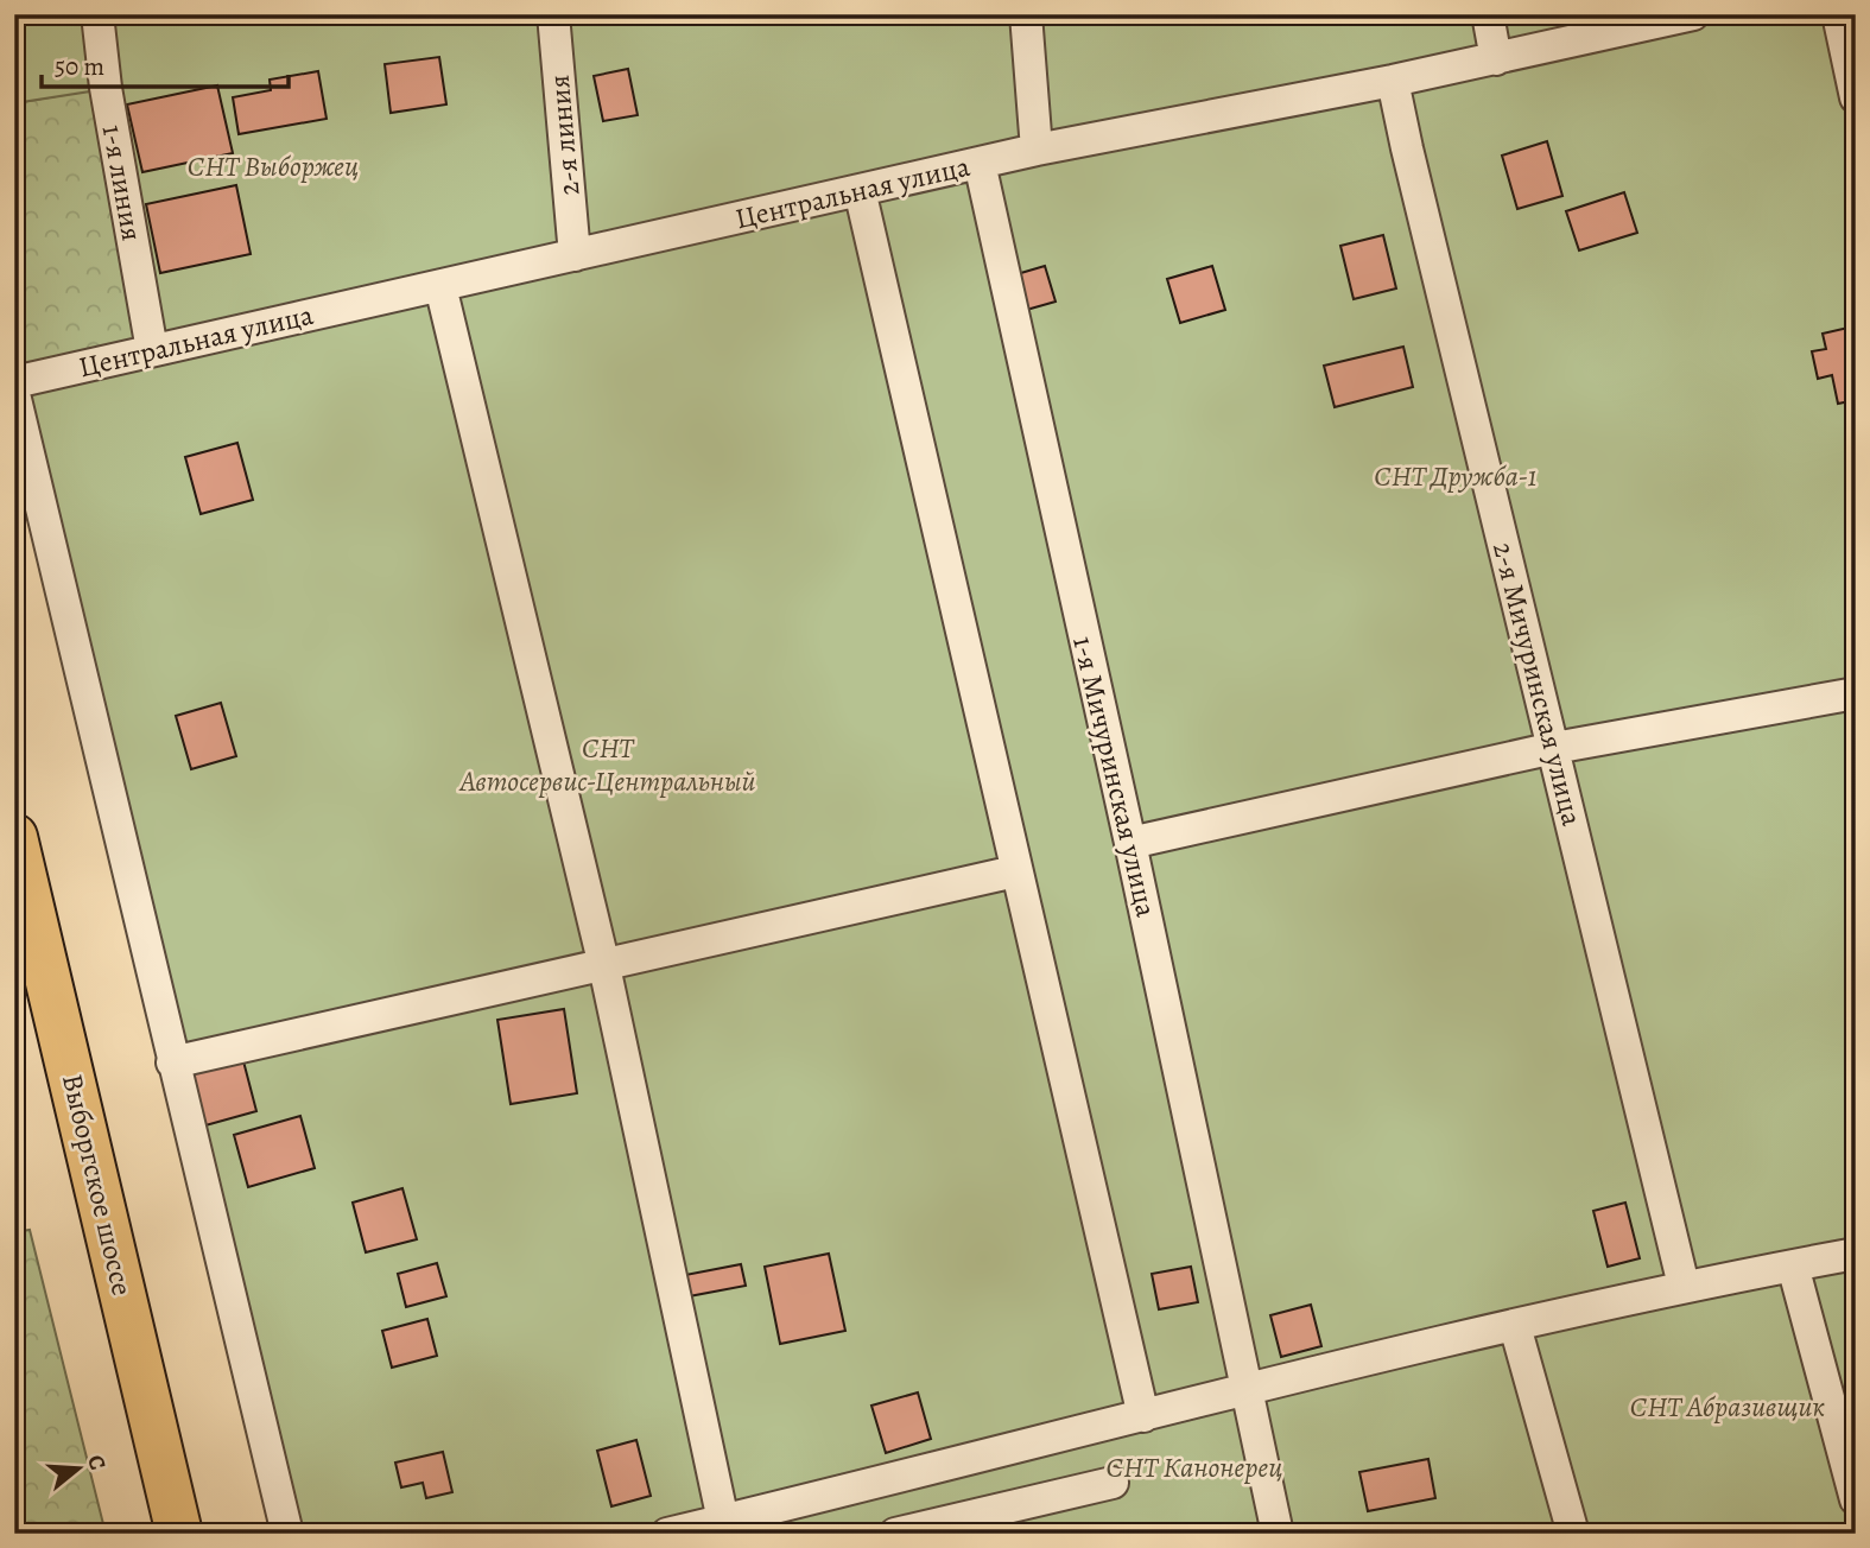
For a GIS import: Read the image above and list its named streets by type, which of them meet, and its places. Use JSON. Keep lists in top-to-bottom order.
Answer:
{
  "streets": {
    "main road": ["Выборгское шоссе"],
    "street": [
      "2-я линия",
      "1-я линия",
      "Центральная улица",
      "2-я Мичуринская улица",
      "1-я Мичуринская улица"
    ]
  },
  "crossings": [
    ["2-я линия", "Центральная улица"],
    ["1-я линия", "Центральная улица"],
    ["Центральная улица", "2-я Мичуринская улица"],
    ["Центральная улица", "1-я Мичуринская улица"]
  ],
  "parks": [
    "СНТ Выборжец",
    "СНТ Дружба-1",
    "СНТ Автосервис-Центральный",
    "СНТ Абразивщик",
    "СНТ Канонерец"
  ],
  "scale_bar": "50 m",
  "north": "right"
}
